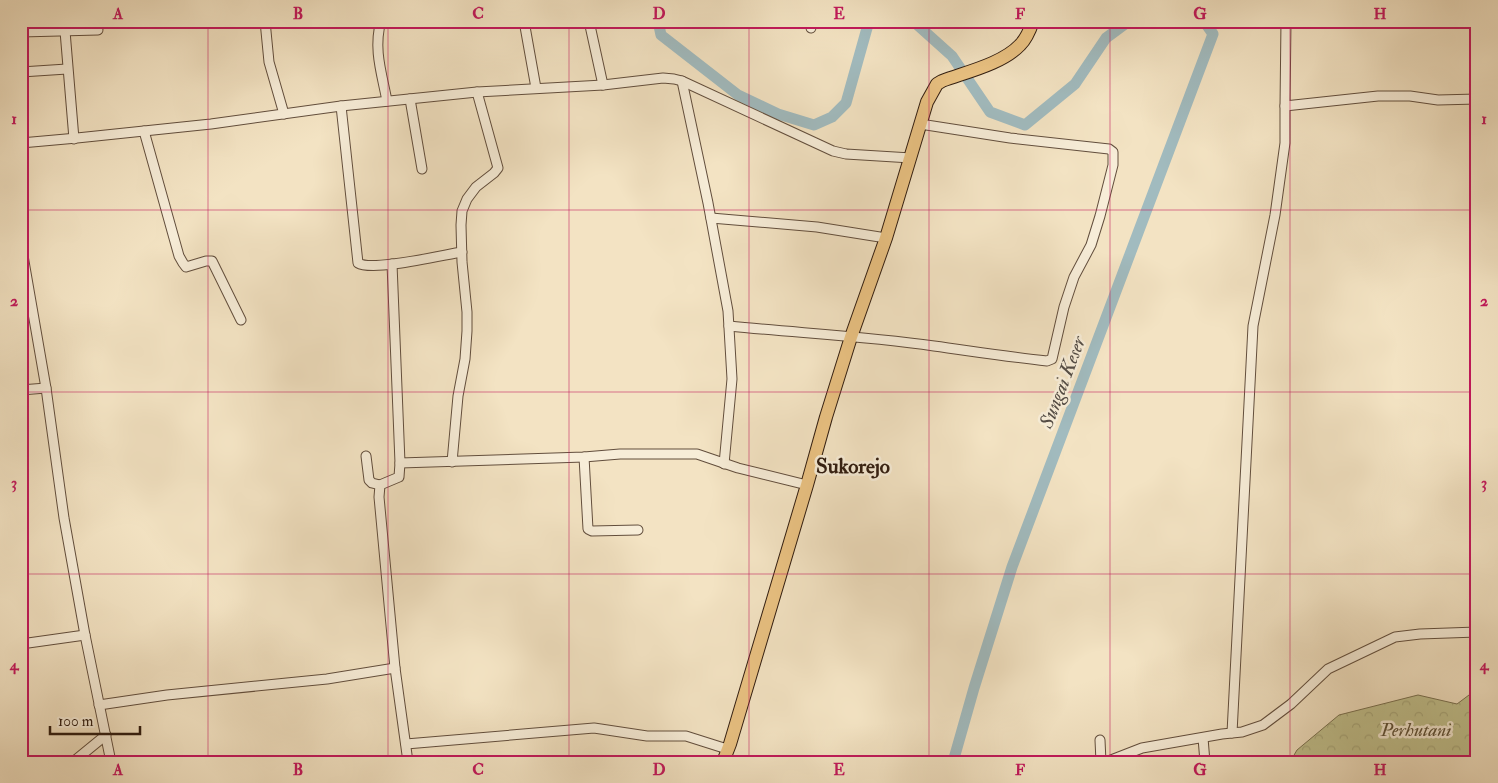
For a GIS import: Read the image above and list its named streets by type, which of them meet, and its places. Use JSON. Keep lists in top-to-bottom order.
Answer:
{
  "districts": ["Sukorejo"],
  "water": ["Sungai Keser"],
  "parks": ["Perhutani"],
  "scale_bar": "100 m",
  "grid": {
    "columns": [
      "A",
      "B",
      "C",
      "D",
      "E",
      "F",
      "G",
      "H"
    ],
    "rows": [
      "1",
      "2",
      "3",
      "4"
    ]
  }
}
